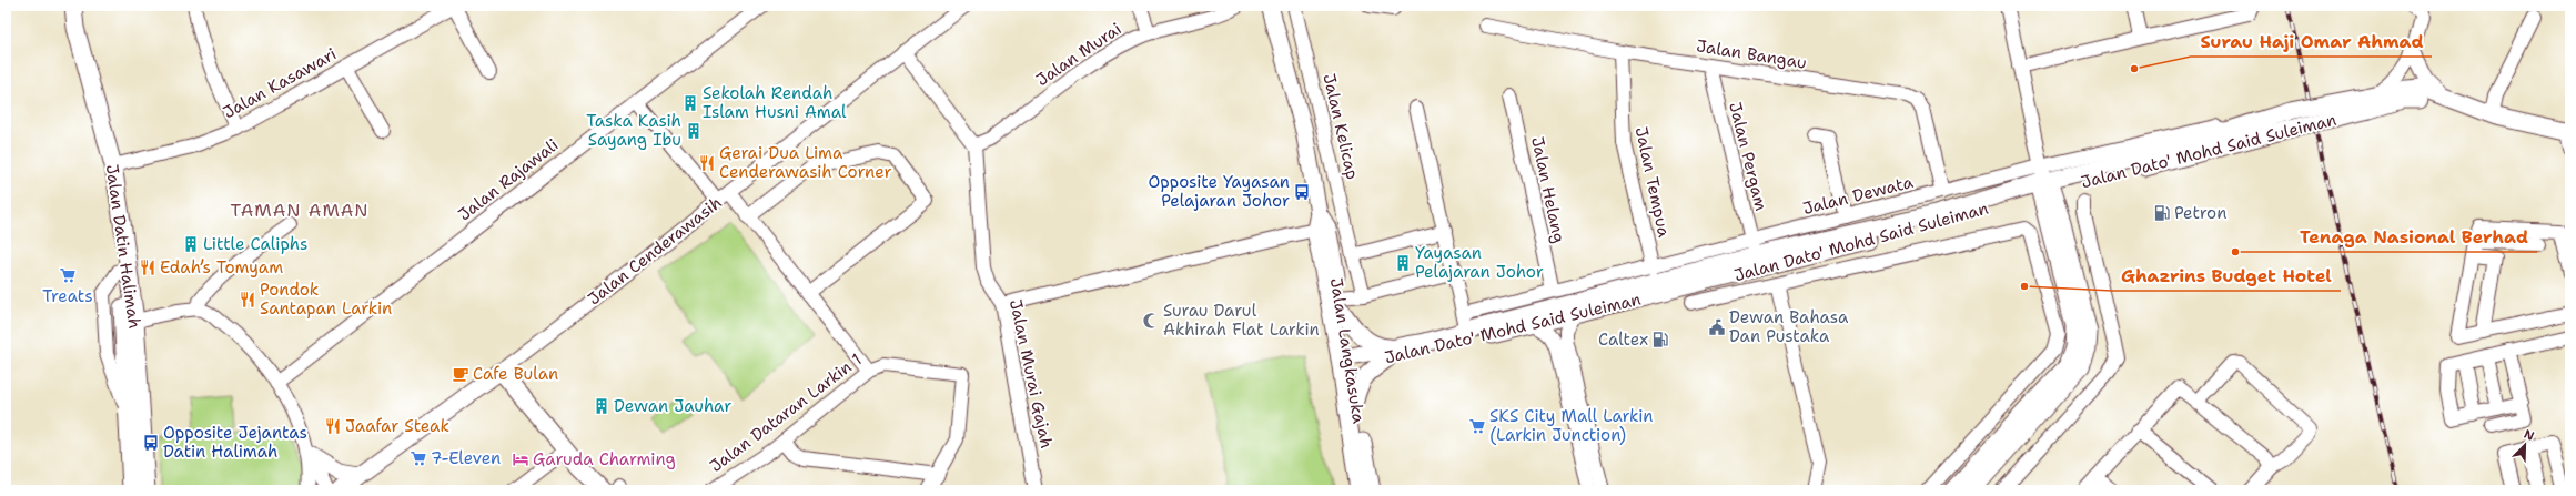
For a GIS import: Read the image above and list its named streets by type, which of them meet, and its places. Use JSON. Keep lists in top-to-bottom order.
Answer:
{
  "streets": {
    "main road": [
      "Jalan Dato' Mohd Said Suleiman",
      "Jalan Datin Halimah",
      "Jalan Cenderawasih",
      "Jalan Langkasuka"
    ],
    "street": [
      "Jalan Murai",
      "Jalan Bangau",
      "Jalan Kasawari",
      "Jalan Kelicap",
      "Jalan Pergam",
      "Jalan Rajawali",
      "Jalan Tempua",
      "Jalan Helang",
      "Jalan Dewata",
      "Jalan Murai Gajah",
      "Jalan Dataran Larkin 1"
    ]
  },
  "crossings": [
    ["Jalan Murai", "Jalan Murai Gajah"],
    ["Jalan Bangau", "Jalan Pergam"],
    ["Jalan Bangau", "Jalan Tempua"],
    ["Jalan Bangau", "Jalan Dewata"],
    ["Jalan Kasawari", "Jalan Datin Halimah"],
    ["Jalan Dato' Mohd Said Suleiman", "Jalan Pergam"],
    ["Jalan Dato' Mohd Said Suleiman", "Jalan Tempua"],
    ["Jalan Dato' Mohd Said Suleiman", "Jalan Dewata"],
    ["Jalan Dato' Mohd Said Suleiman", "Jalan Langkasuka"],
    ["Jalan Pergam", "Jalan Dewata"]
  ],
  "districts": ["TAMAN AMAN"],
  "places": {
    "other": ["Surau Haji Omar Ahmad", "Tenaga Nasional Berhad", "Ghazrins Budget Hotel"],
    "building": [
      "Sekolah Rendah Islam Husni Amal",
      "Taska Kasih Sayang Ibu",
      "Little Caliphs",
      "Yayasan Pelajaran Johor",
      "Dewan Jauhar"
    ],
    "restaurant": [
      "Gerai Dua Lima Cenderawasih Corner",
      "Edah’s Tomyam",
      "Pondok Santapan Larkin",
      "Jaafar Steak"
    ],
    "bus stop": ["Opposite Yayasan Pelajaran Johor", "Opposite Jejantas Datin Halimah"],
    "fuel station": ["Petron", "Caltex"],
    "supermarket": ["Treats", "SKS City Mall Larkin (Larkin Junction)", "7-Eleven"],
    "mosque": ["Surau Darul Akhirah Flat Larkin"],
    "public building": ["Dewan Bahasa Dan Pustaka"],
    "cafe": ["Cafe Bulan"],
    "hotel": ["Garuda Charming"]
  },
  "north": "top right"
}
